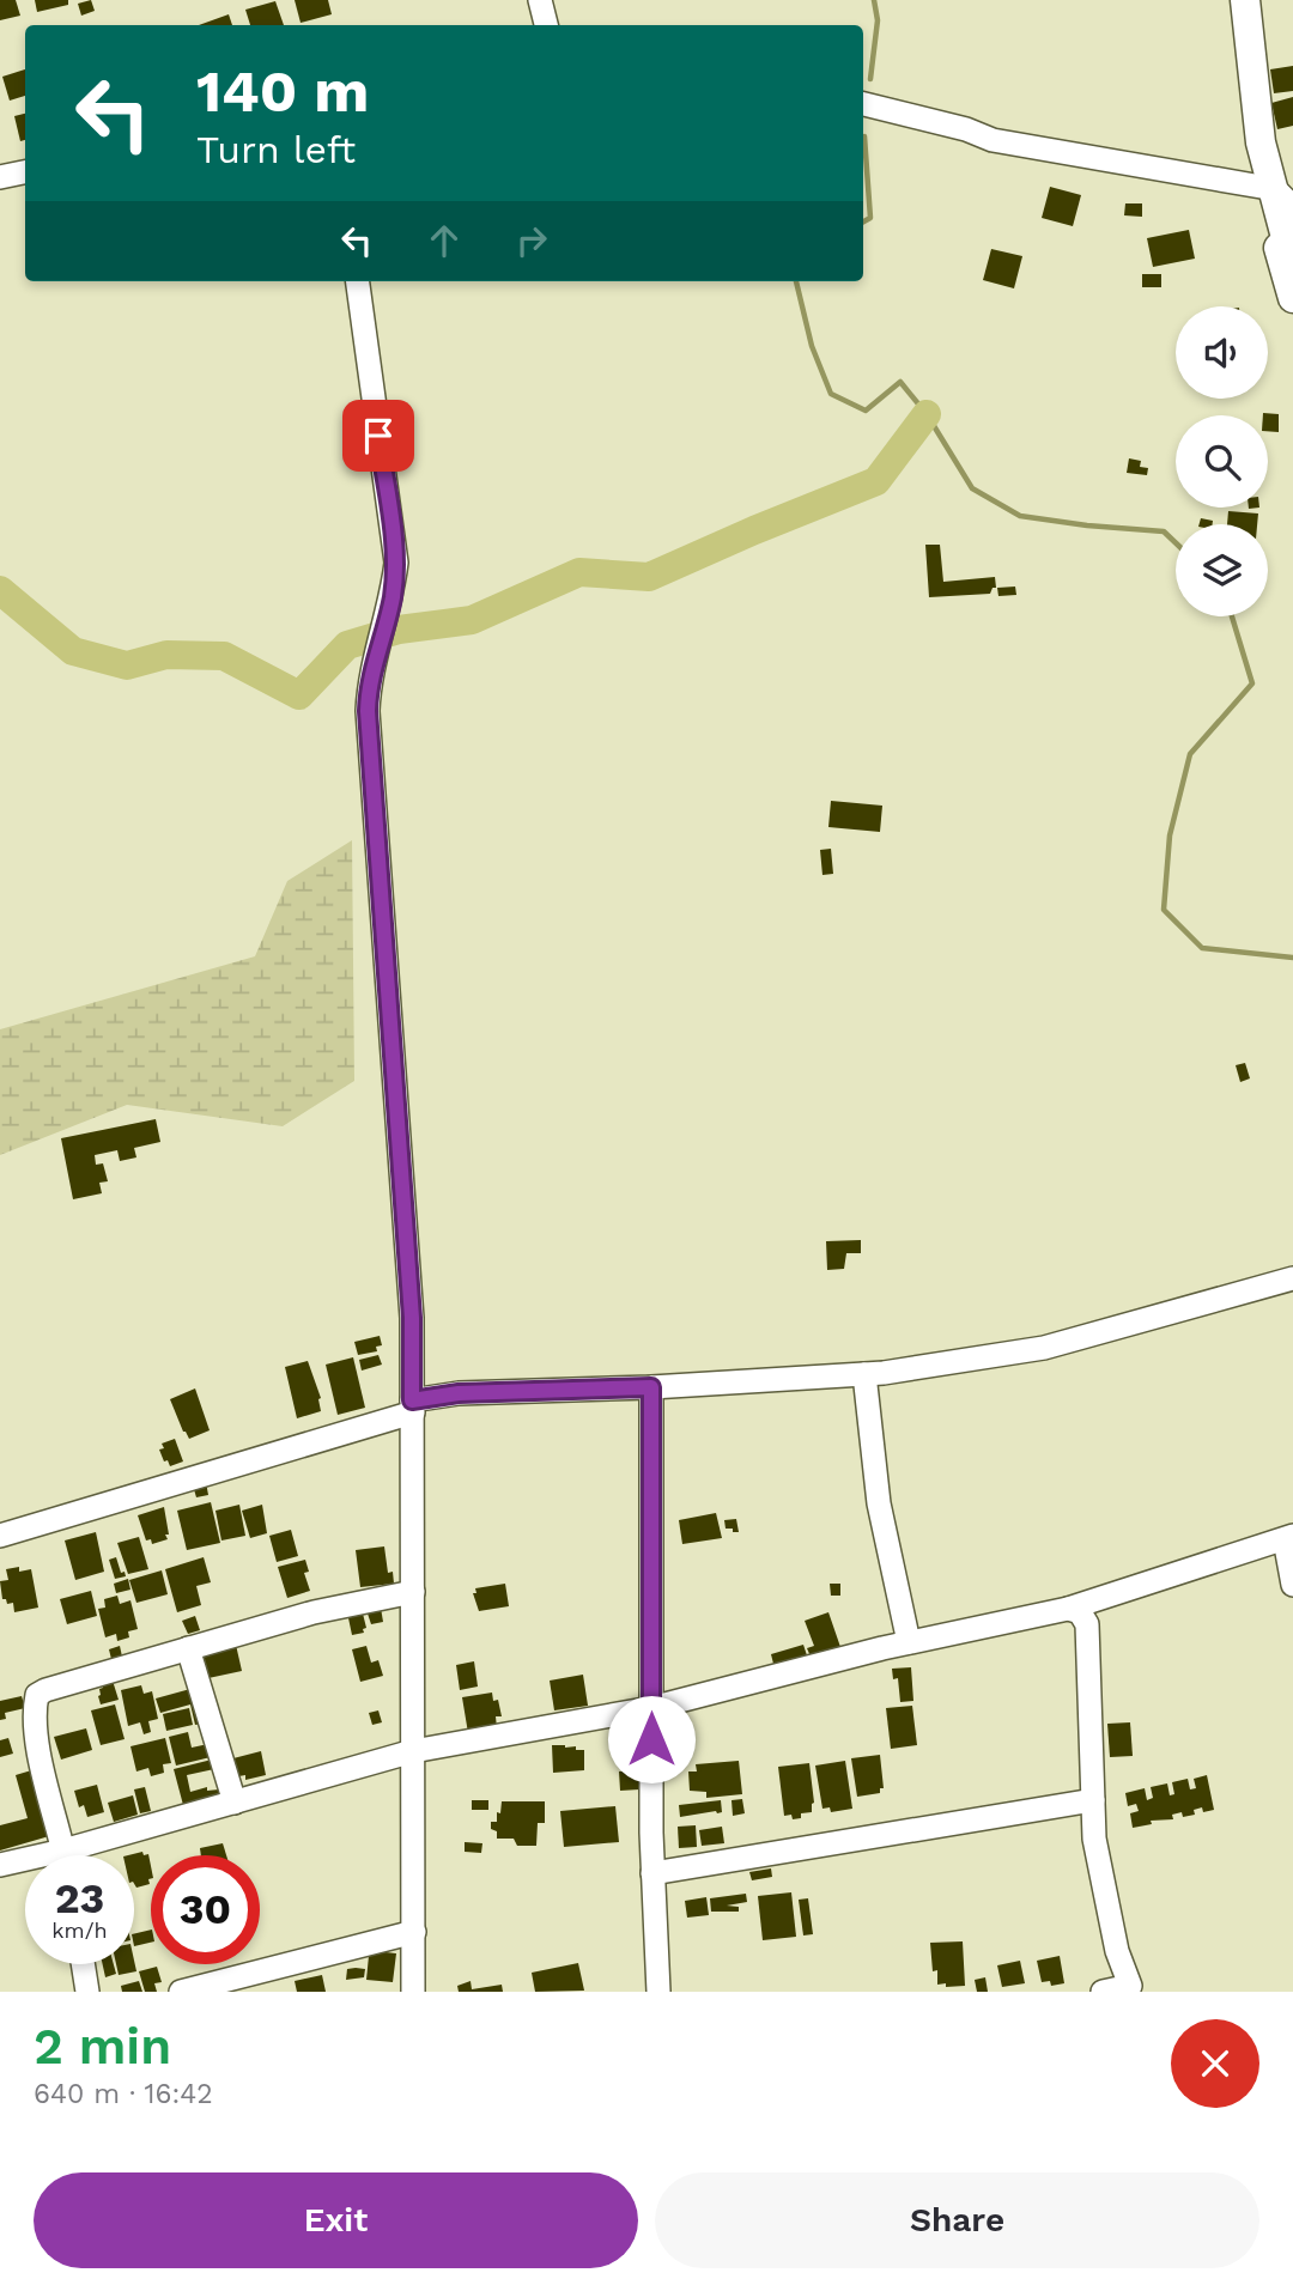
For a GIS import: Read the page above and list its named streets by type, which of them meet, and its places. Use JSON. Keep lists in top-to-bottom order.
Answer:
{
  "page": {
    "turn": ["140 m", "Turn left"],
    "speed": "23 km/h",
    "limit": "30",
    "heading": ["2 min", "640 m · 16:42"],
    "buttons": ["Exit", "Share"]
  }
}
